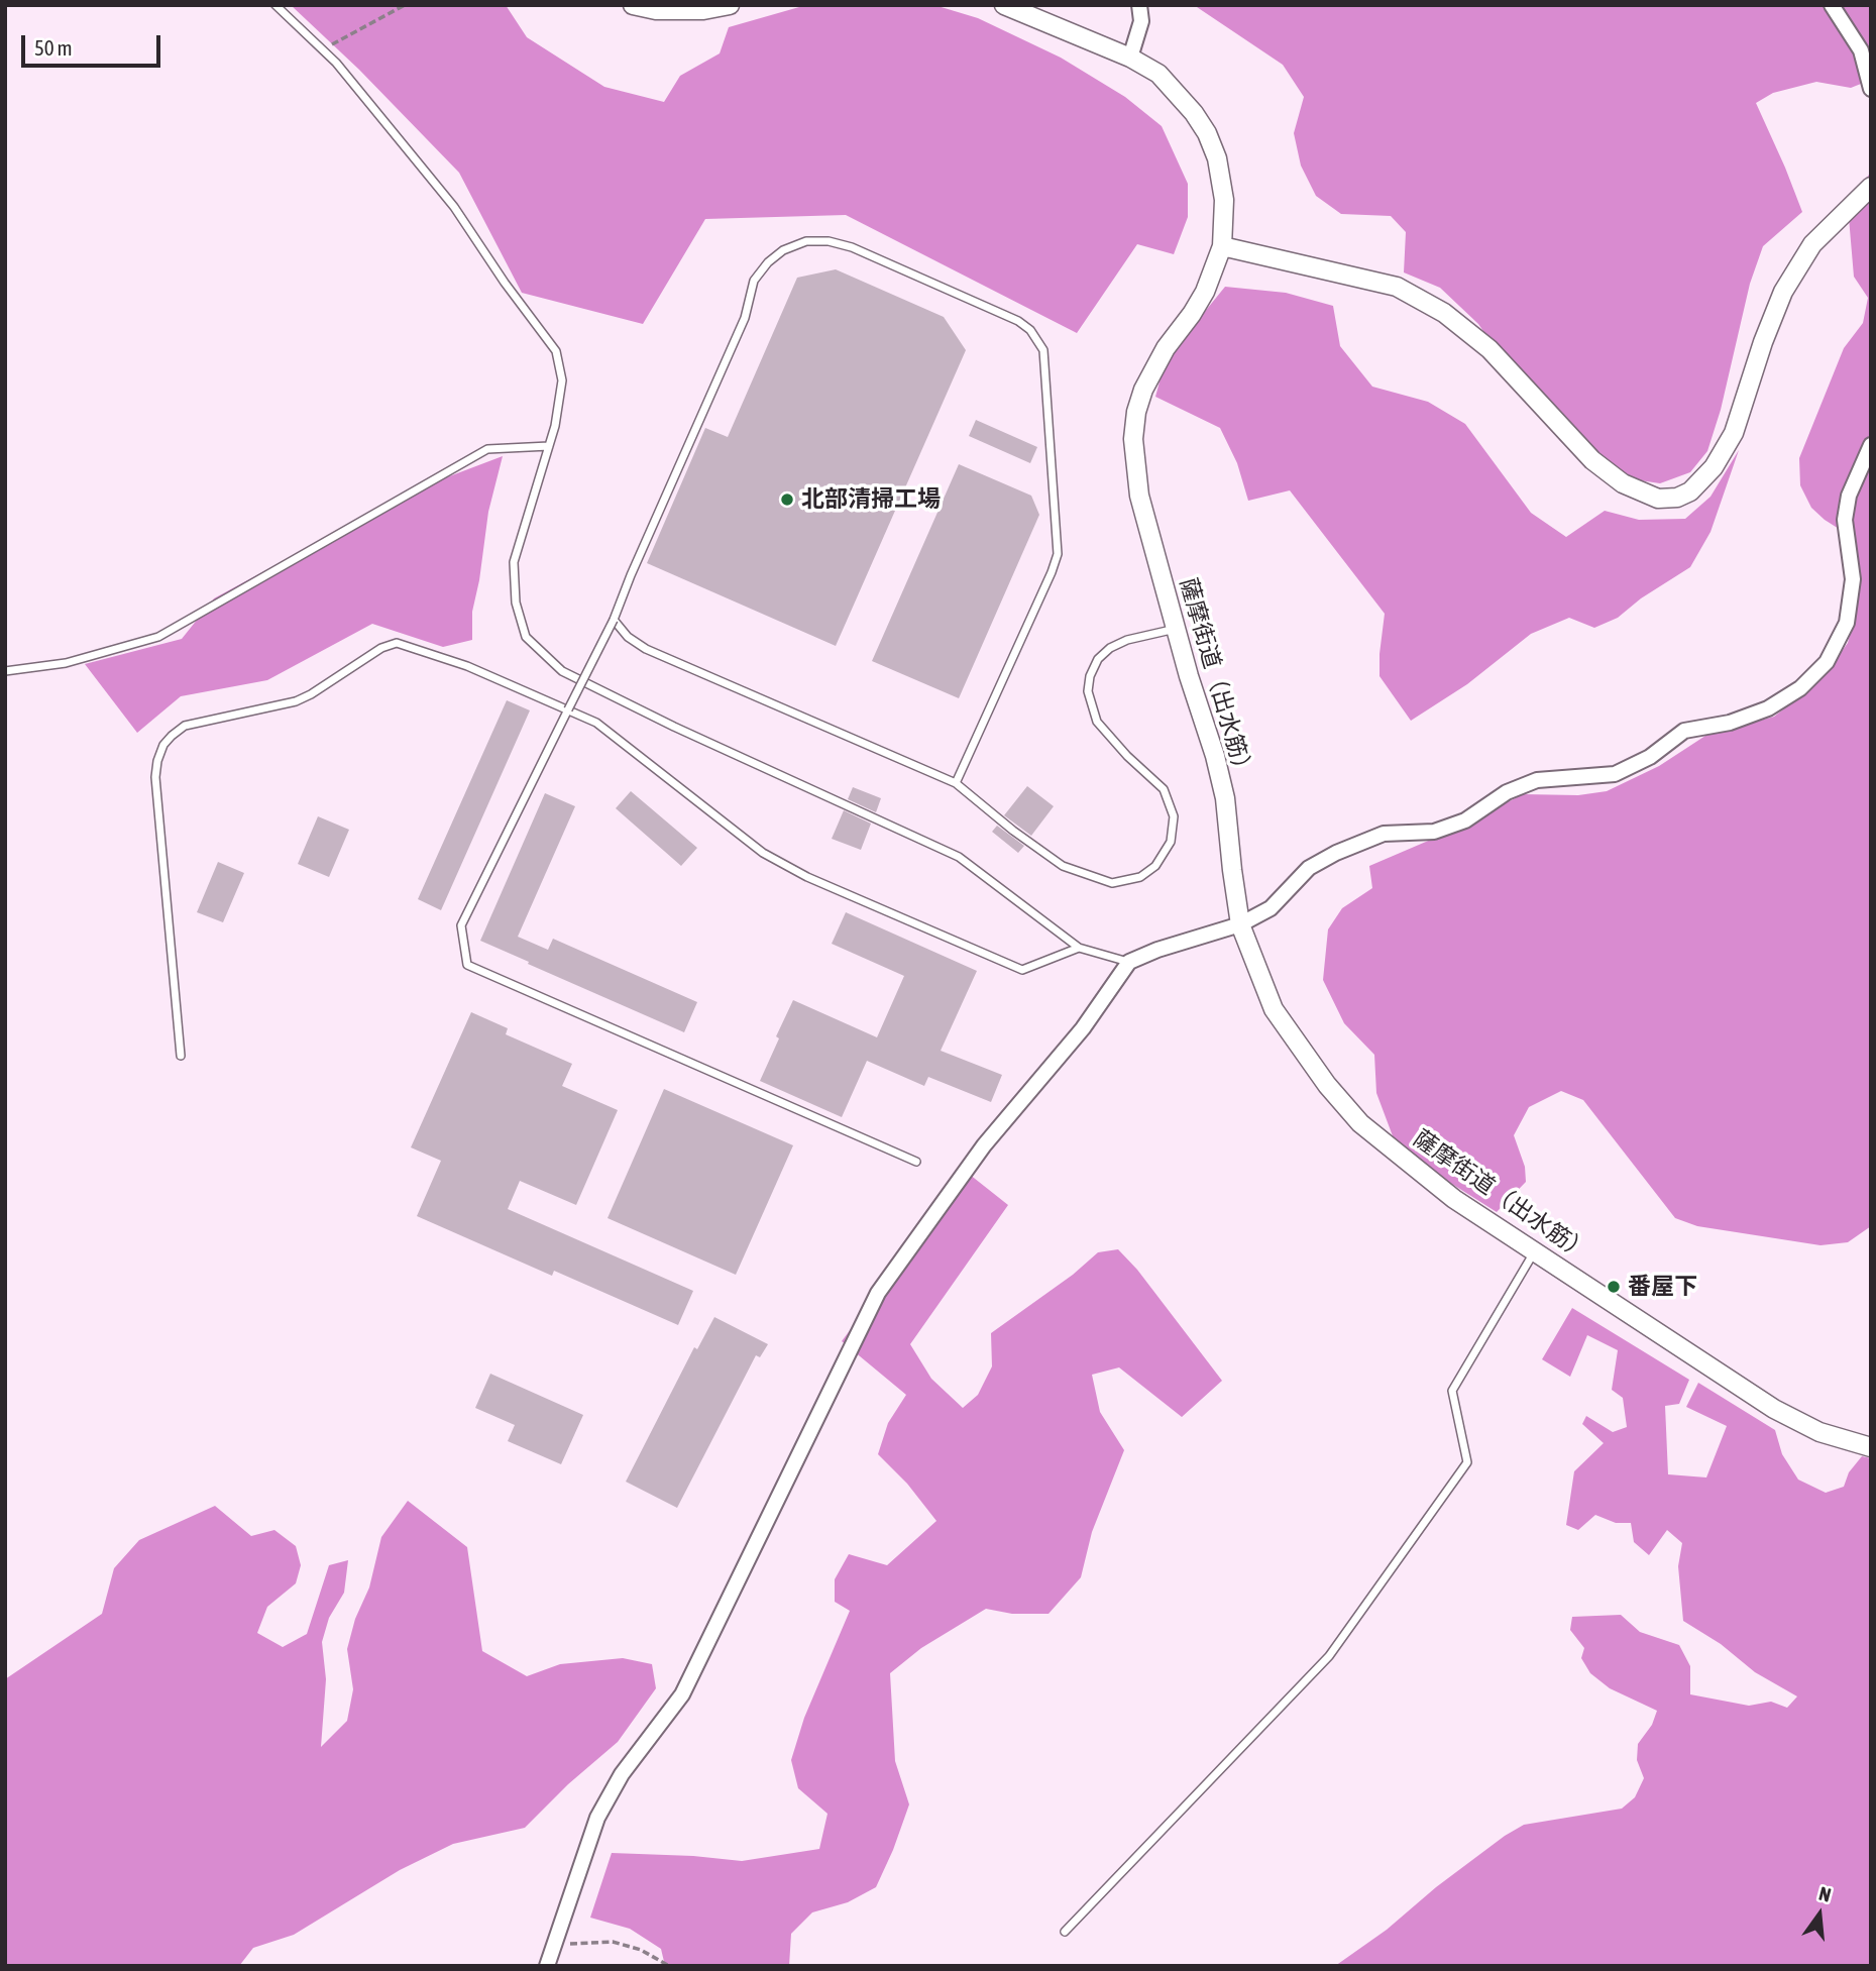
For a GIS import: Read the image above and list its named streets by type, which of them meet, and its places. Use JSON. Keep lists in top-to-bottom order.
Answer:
{
  "streets": {
    "street": ["薩摩街道（出水筋）"]
  },
  "places": ["北部清掃工場", "番屋下"],
  "scale_bar": "50 m",
  "north": "top"
}
